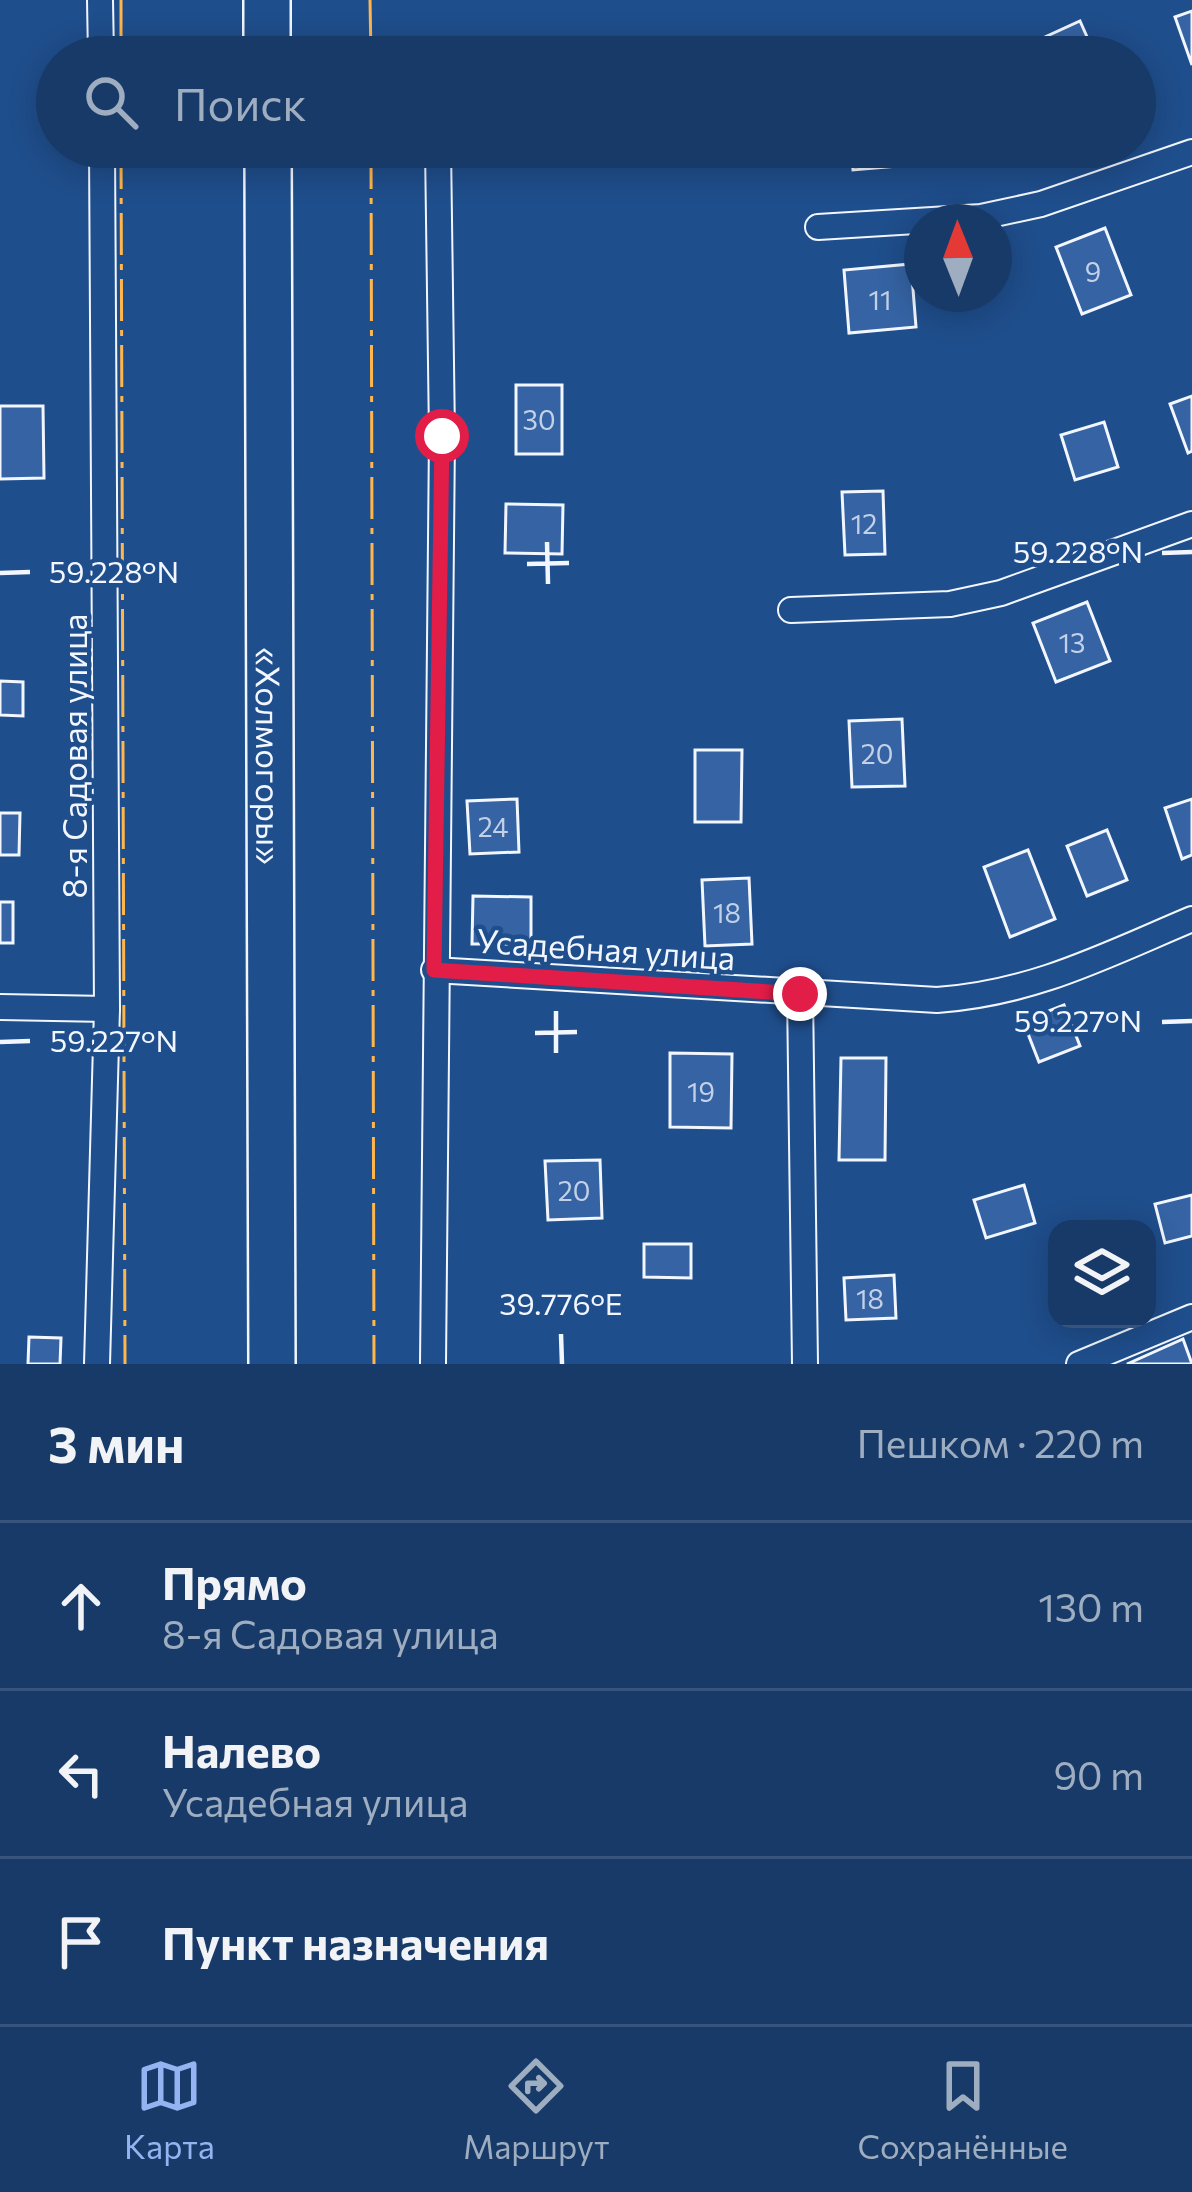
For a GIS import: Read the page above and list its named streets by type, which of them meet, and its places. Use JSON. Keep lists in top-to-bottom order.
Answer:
{
  "streets": {
    "highway": ["«Холмогоры»"],
    "street": ["8-я Садовая улица", "Усадебная улица"]
  },
  "house_numbers": [
    "9",
    "11",
    "30",
    "12",
    "13",
    "20",
    "24",
    "18",
    "19",
    "20",
    "18"
  ],
  "north": "top",
  "page": {
    "search": "Поиск",
    "heading": ["3 мин", "Пешком · 220 m"],
    "list": [
      ["Прямо", "8-я Садовая улица", "130 m"],
      ["Налево", "Усадебная улица", "90 m"],
      "Пункт назначения"
    ],
    "nav": ["Карта", "Маршрут", "Сохранённые"]
  },
  "coordinates": ["59.228°N", "59.227°N", "39.776°E"]
}
